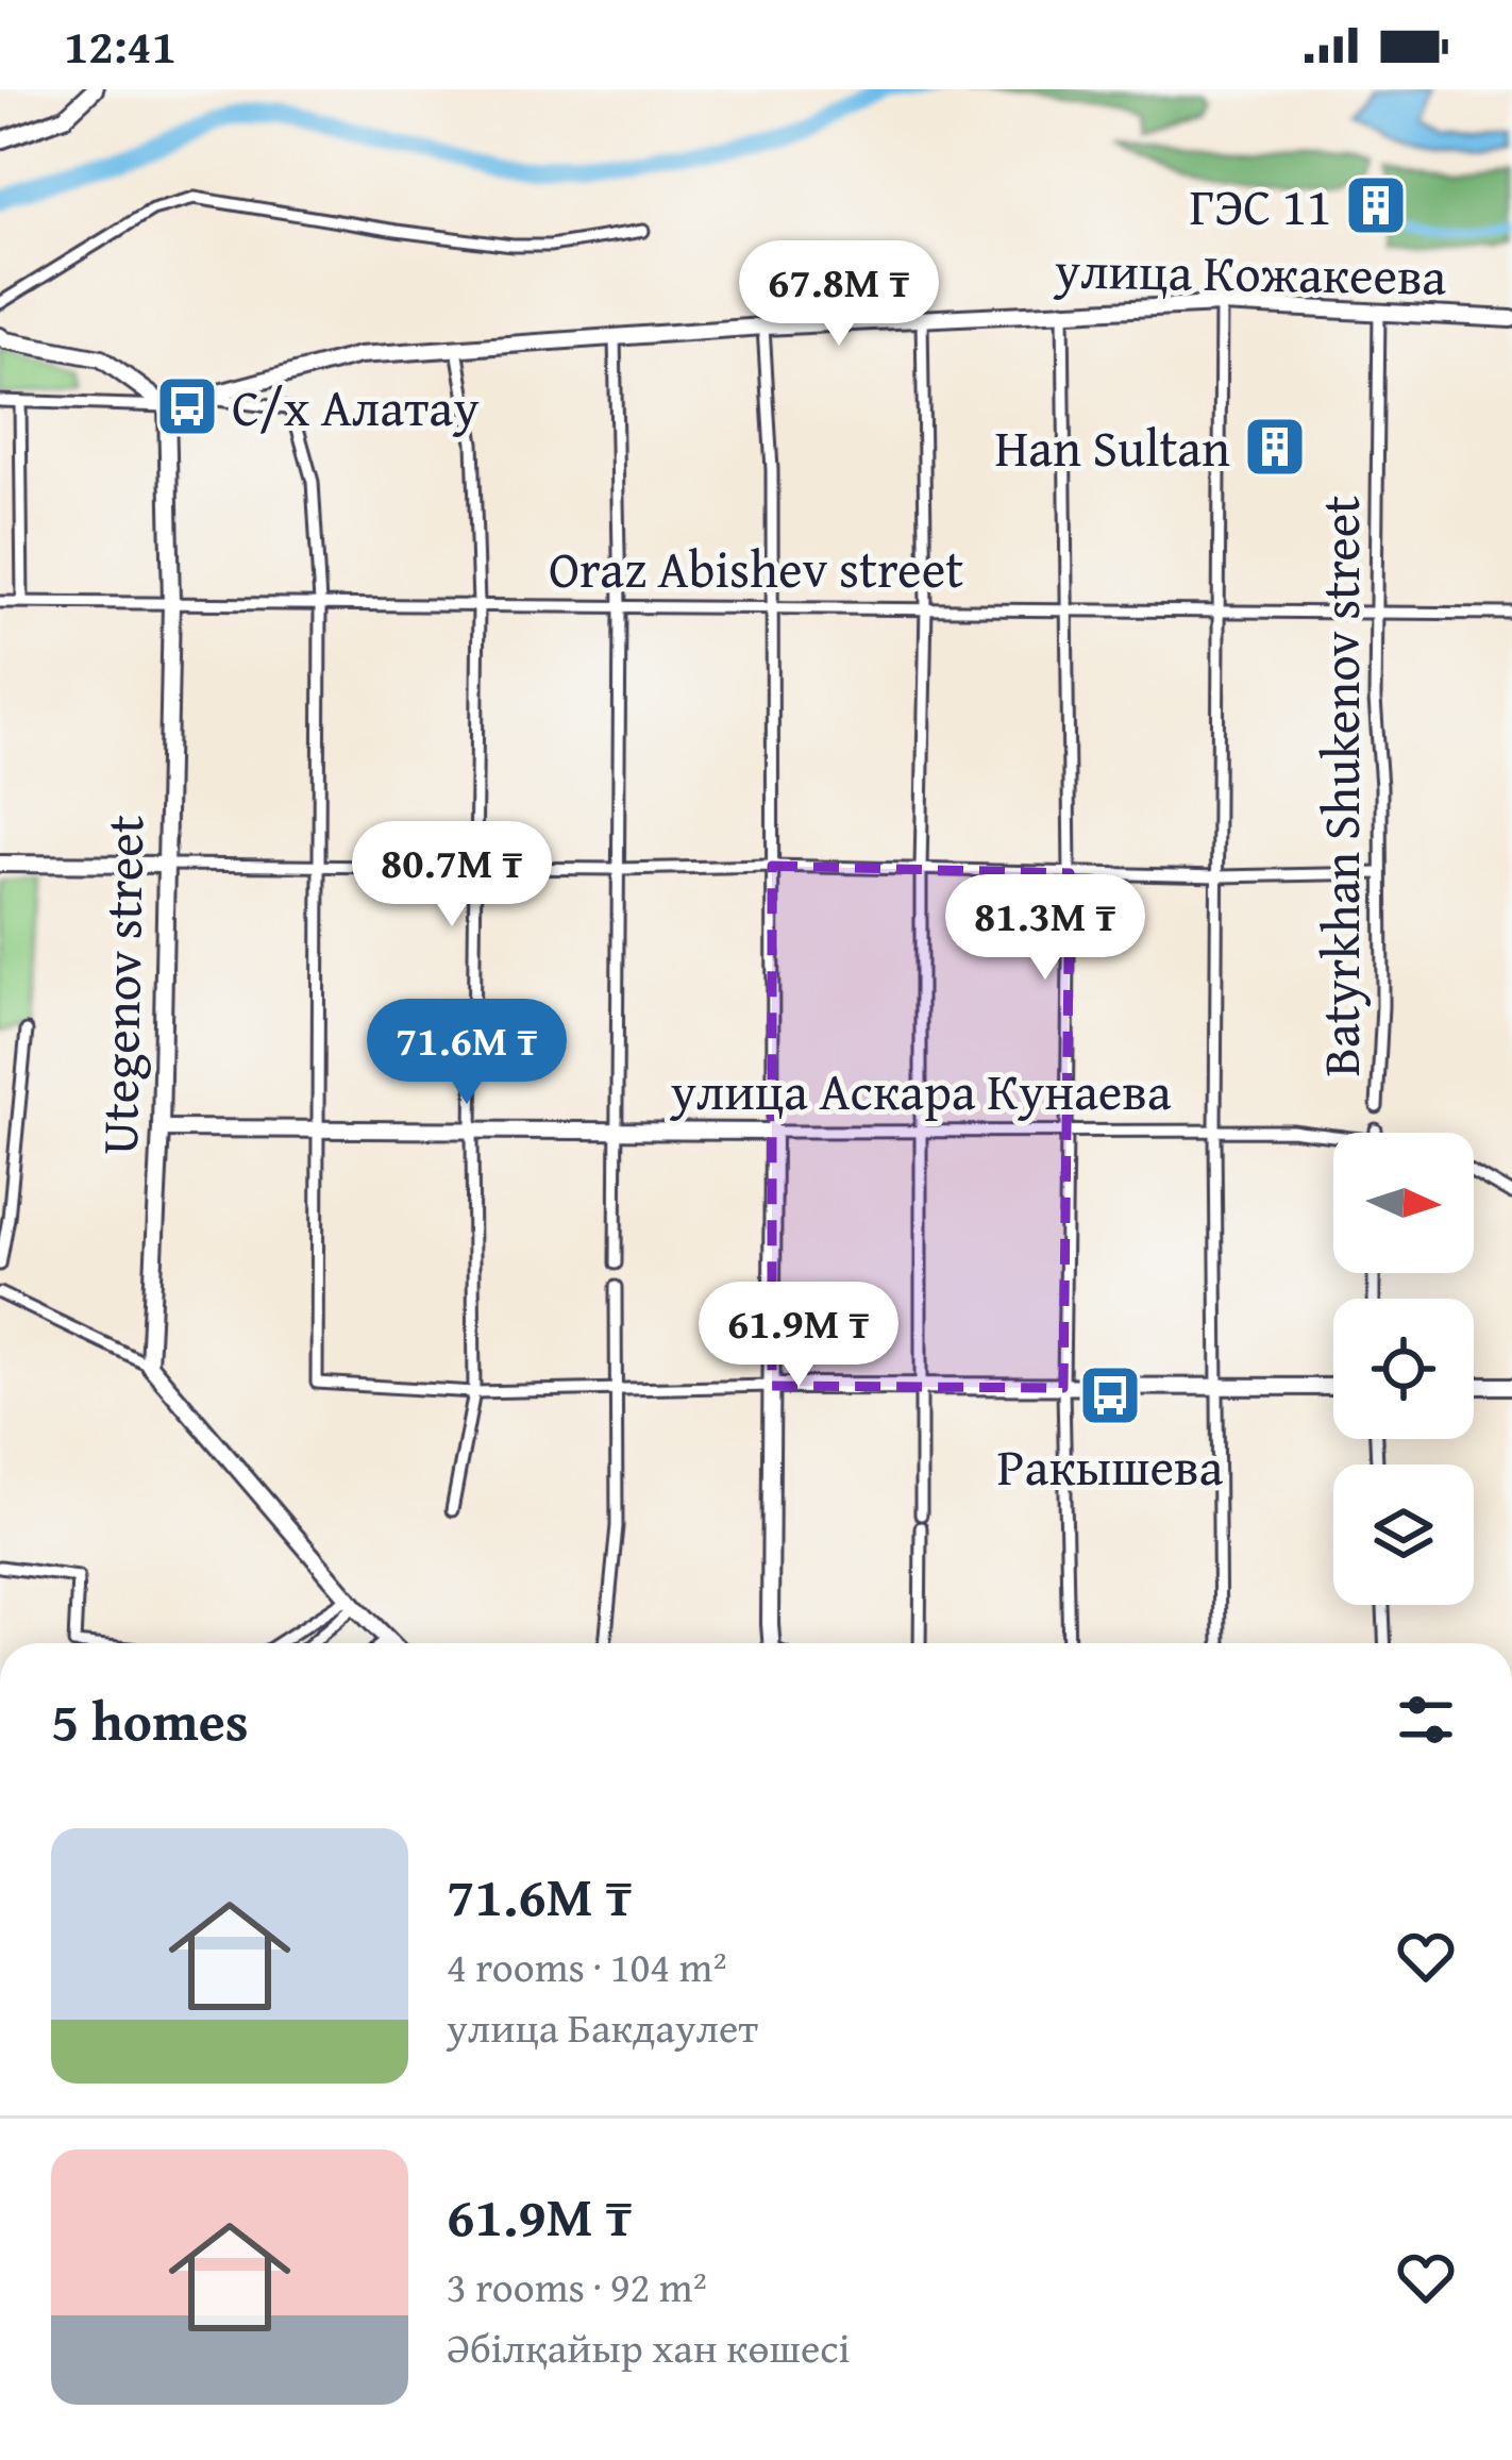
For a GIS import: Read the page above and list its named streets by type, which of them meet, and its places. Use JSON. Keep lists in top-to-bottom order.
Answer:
{
  "streets": {
    "street": [
      "улица Кожакеева",
      "Oraz Abishev street",
      "Batyrkhan Shukenov street",
      "Utegenov street",
      "улица Аскара Кунаева"
    ]
  },
  "crossings": [
    ["улица Кожакеева", "Batyrkhan Shukenov street"],
    ["улица Кожакеева", "Utegenov street"],
    ["Oraz Abishev street", "Batyrkhan Shukenov street"],
    ["Oraz Abishev street", "Utegenov street"],
    ["Utegenov street", "улица Аскара Кунаева"]
  ],
  "places": {
    "building": ["ГЭС 11", "Han Sultan"],
    "bus stop": ["С/х Алатау", "Ракышева"]
  },
  "north": "right",
  "page": {
    "status": "12:41",
    "price": [
      "67.8M ₸",
      "80.7M ₸",
      "81.3M ₸",
      "71.6M ₸",
      "61.9M ₸"
    ],
    "heading": "5 homes",
    "list": [
      {
        "name": "71.6M ₸",
        "note": "4 rooms · 104 m² · улица Бакдаулет"
      },
      {
        "name": "61.9M ₸",
        "note": "3 rooms · 92 m² · Әбілқайыр хан көшесі"
      }
    ]
  }
}
